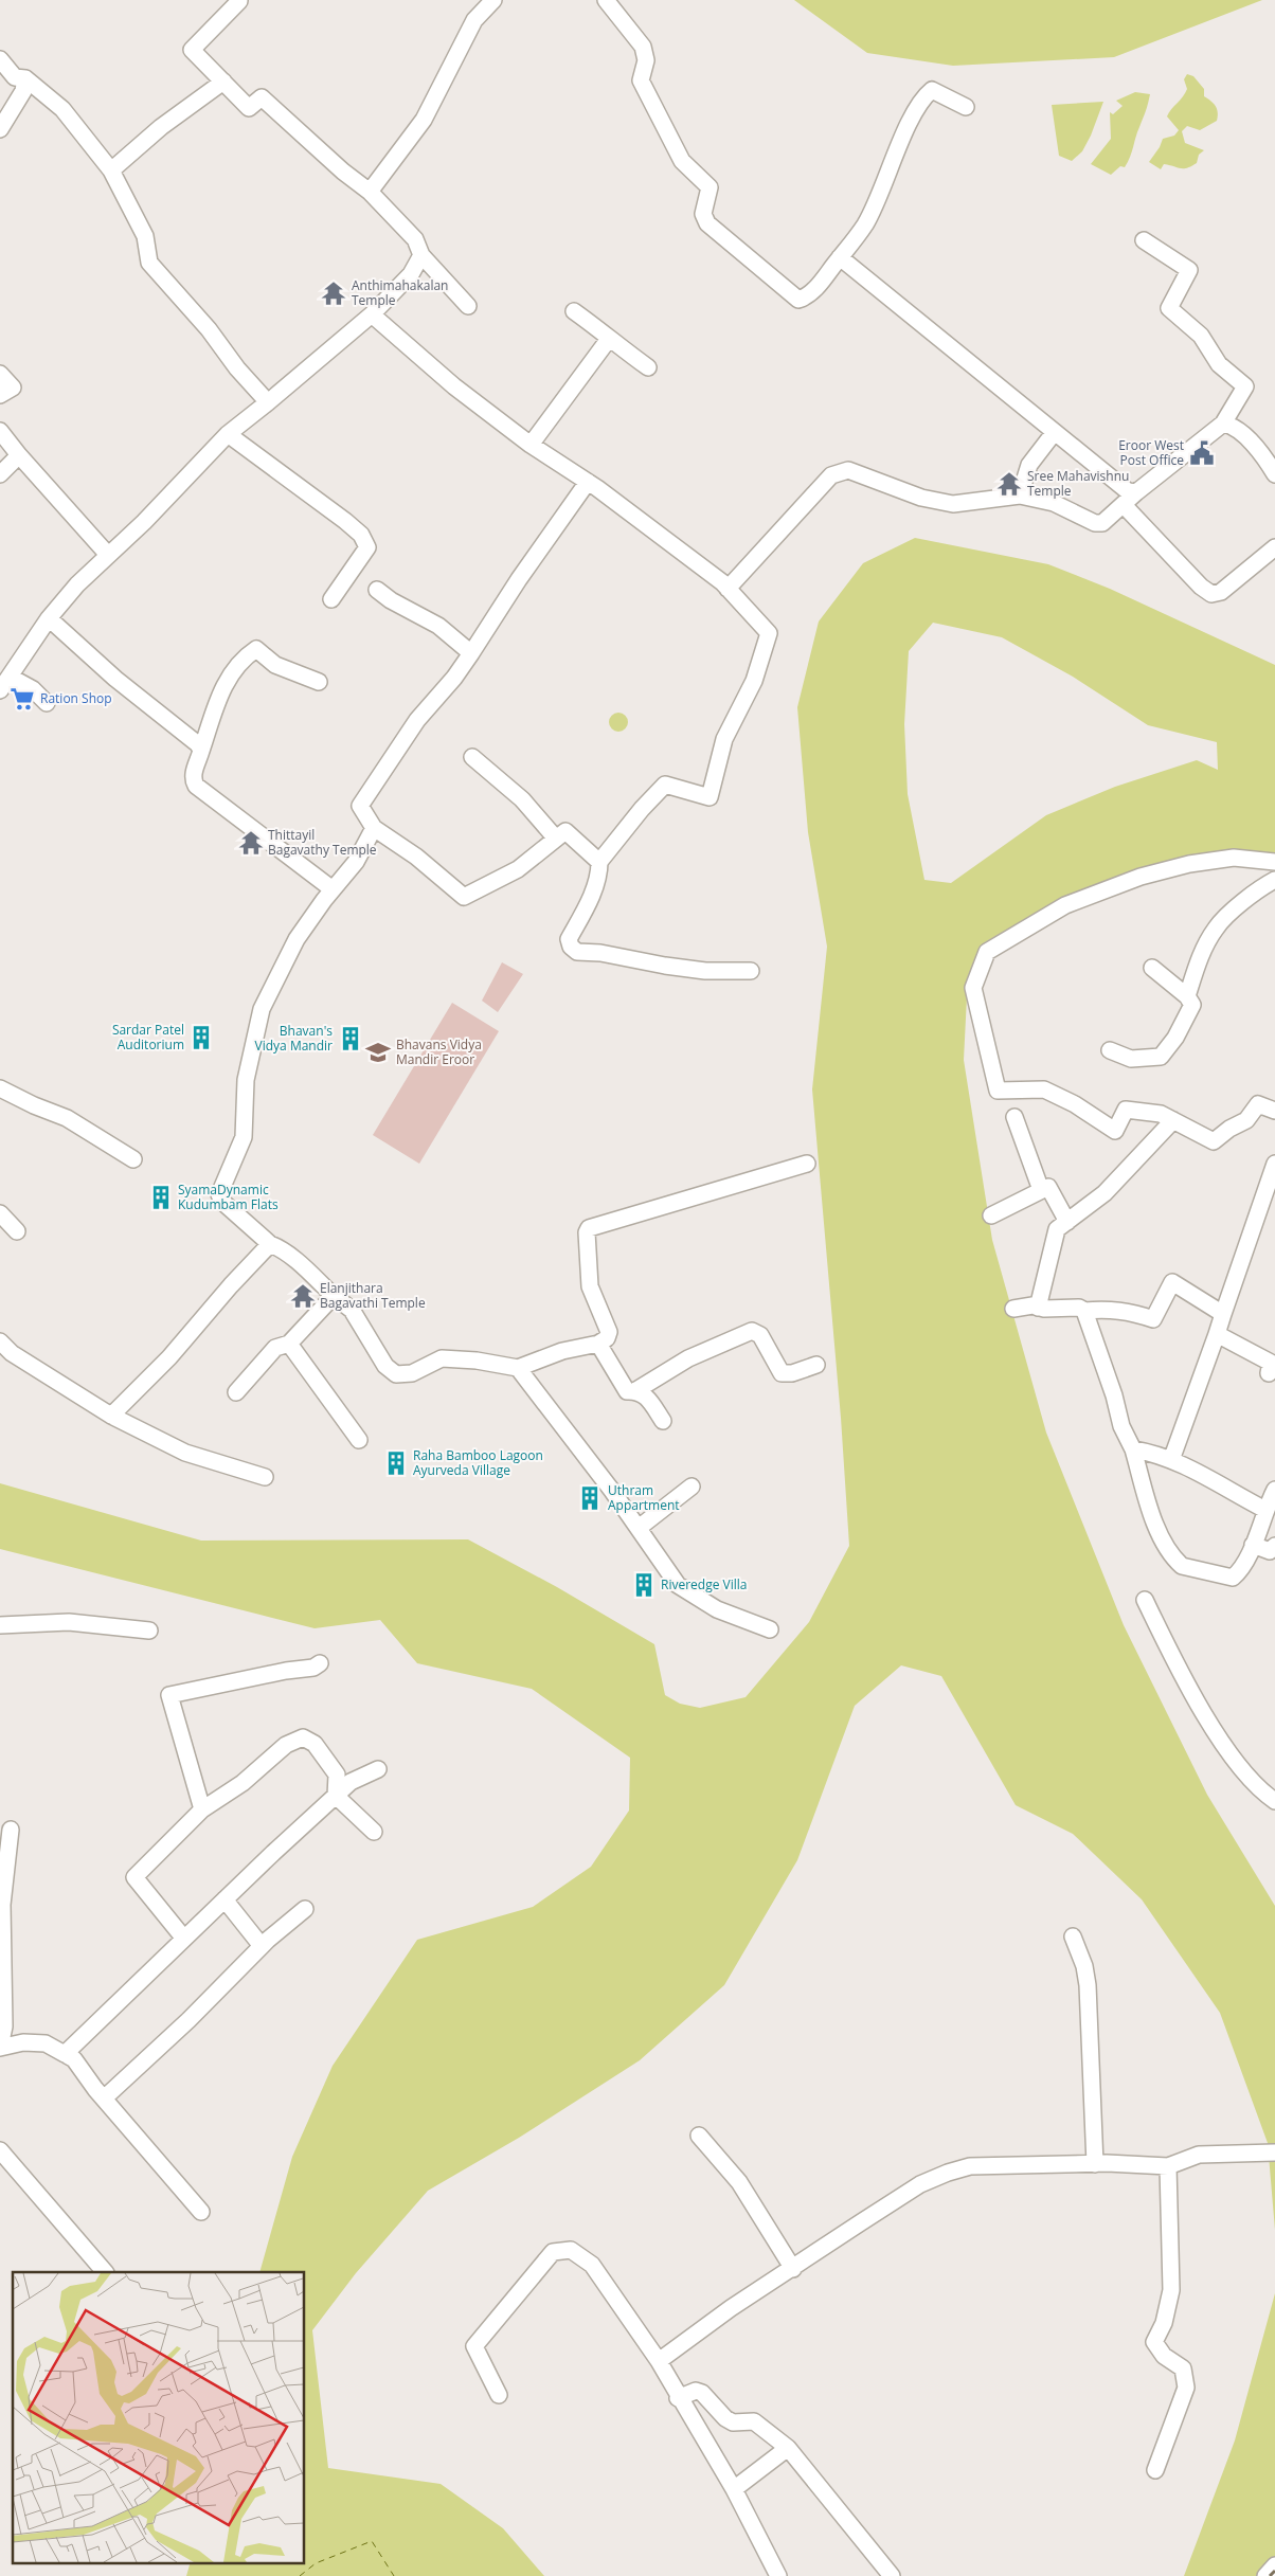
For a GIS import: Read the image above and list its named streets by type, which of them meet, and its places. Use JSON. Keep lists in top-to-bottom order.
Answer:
{
  "places": {
    "temple": [
      "Anthimahakalan Temple",
      "Sree Mahavishnu Temple",
      "Thittayil Bagavathy Temple",
      "Elanjithara Bagavathi Temple"
    ],
    "public building": ["Eroor West Post Office"],
    "supermarket": ["Ration Shop"],
    "building": [
      "Sardar Patel Auditorium",
      "Bhavan's Vidya Mandir",
      "SyamaDynamic Kudumbam Flats",
      "Raha Bamboo Lagoon Ayurveda Village",
      "Uthram Appartment",
      "Riveredge Villa"
    ],
    "school or university": ["Bhavans Vidya Mandir Eroor"]
  }
}
